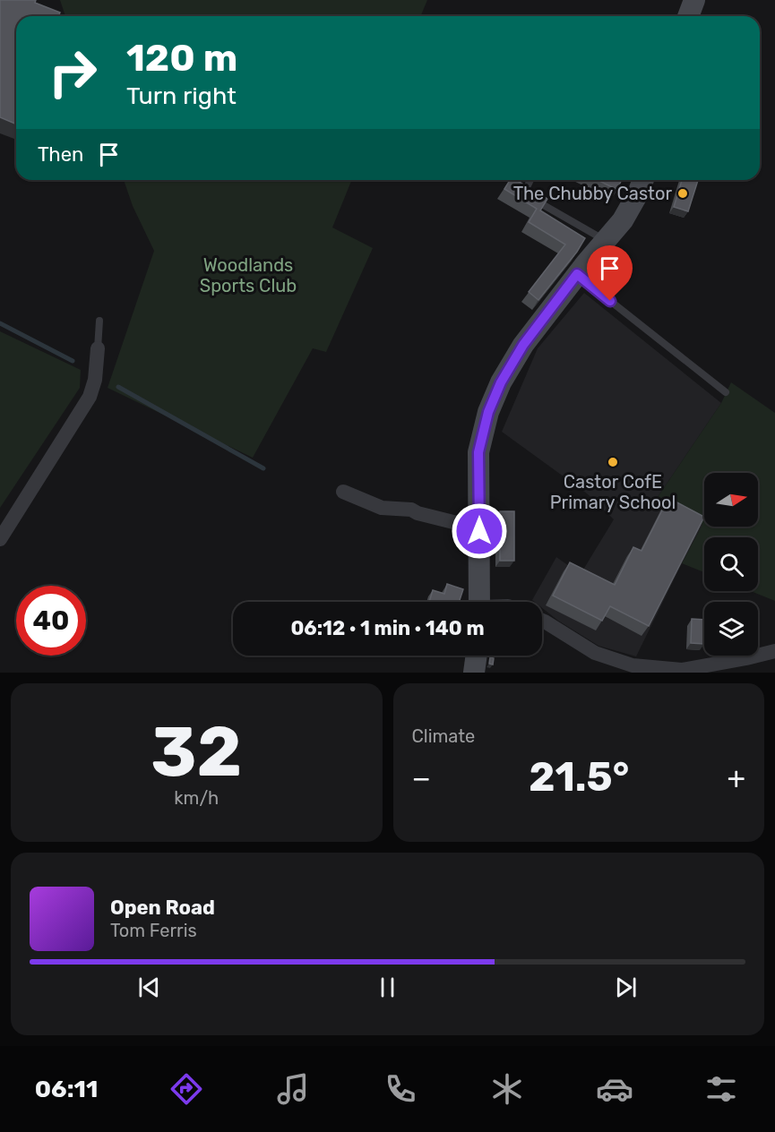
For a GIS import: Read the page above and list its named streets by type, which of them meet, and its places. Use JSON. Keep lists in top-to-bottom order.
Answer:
{
  "parks": ["Woodlands Sports Club"],
  "places": ["The Chubby Castor", "Castor CofE Primary School"],
  "north": "right",
  "page": {
    "turn": ["120 m", "Turn right"],
    "then": "Then",
    "limit": "40",
    "trip": "06:12 · 1 min · 140 m",
    "tile": [
      ["32", "km/h"],
      "Climate"
    ],
    "heat": ["−", "21.5°", "+"],
    "song": ["Open Road", "Tom Ferris"],
    "tabs": "06:11"
  }
}
